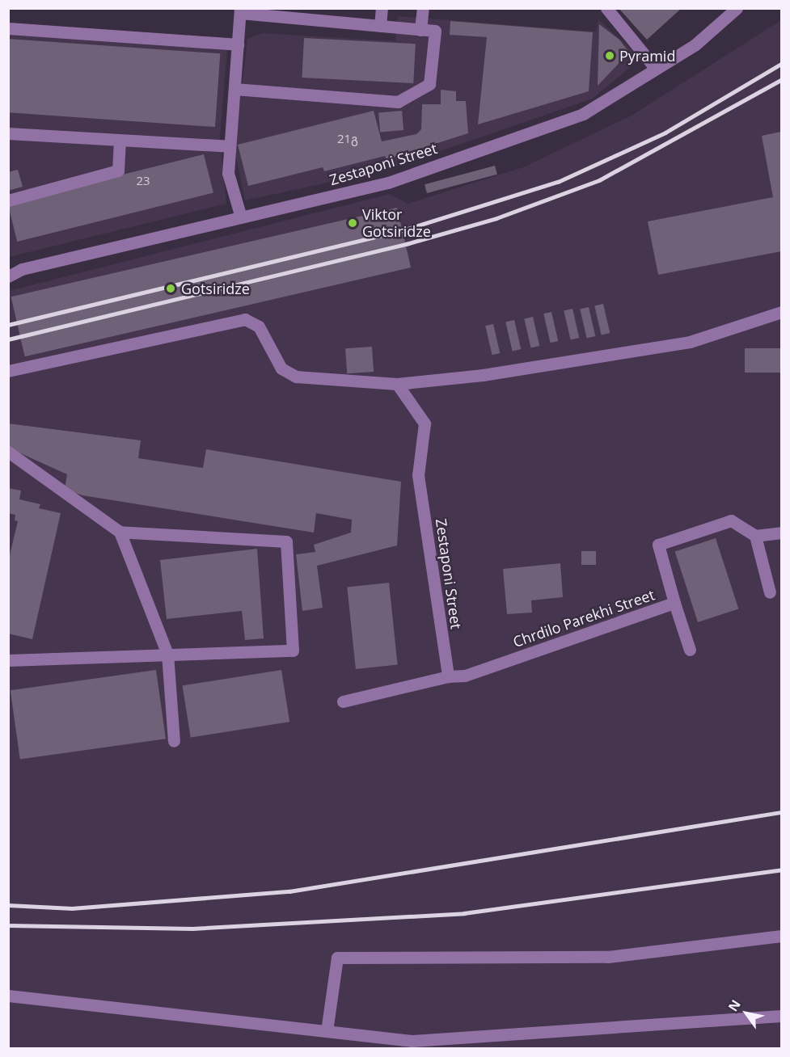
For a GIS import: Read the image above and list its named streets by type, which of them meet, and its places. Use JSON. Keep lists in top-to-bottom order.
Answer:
{
  "streets": {
    "street": ["Zestaponi Street", "Chrdilo Parekhi Street"]
  },
  "crossings": [
    ["Zestaponi Street", "Chrdilo Parekhi Street"]
  ],
  "places": ["Pyramid", "Viktor Gotsiridze", "Gotsiridze"],
  "house_numbers": ["21გ", "23"],
  "north": "top left"
}
